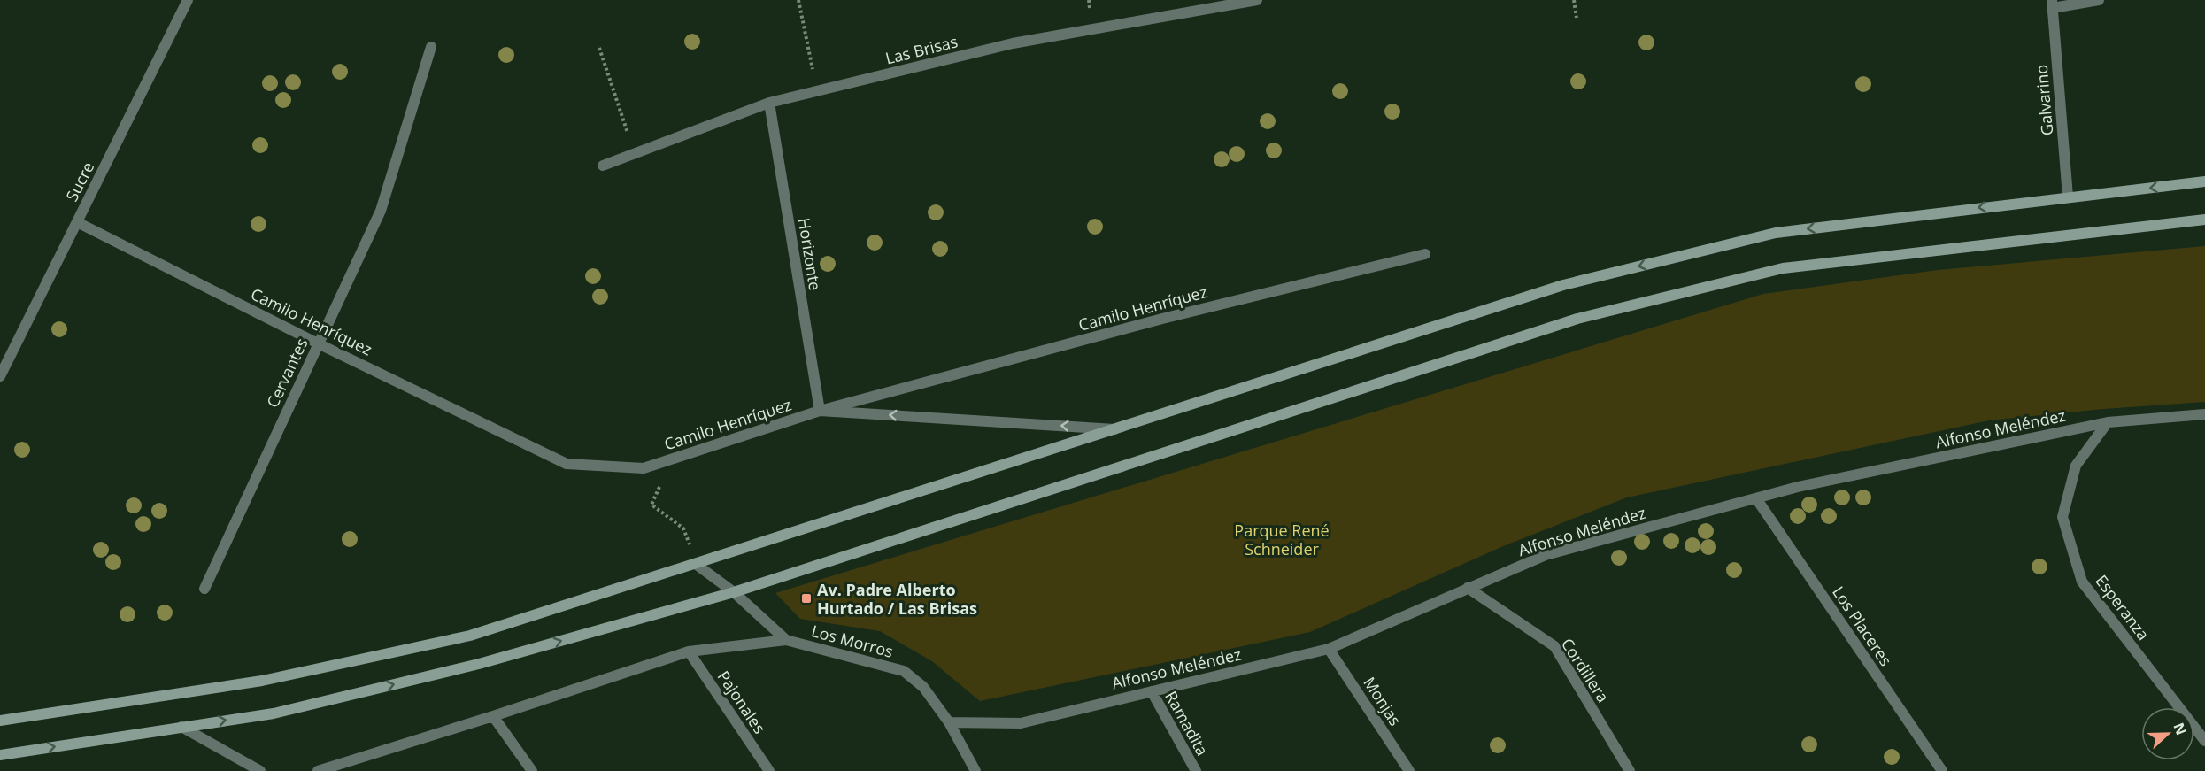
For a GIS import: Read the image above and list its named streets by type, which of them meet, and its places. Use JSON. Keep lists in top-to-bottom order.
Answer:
{
  "streets": {
    "street": [
      "Las Brisas",
      "Galvarino",
      "Sucre",
      "Horizonte",
      "Camilo Henríquez",
      "Cervantes",
      "Alfonso Meléndez",
      "Esperanza",
      "Los Placeres",
      "Los Morros",
      "Cordillera",
      "Monjas",
      "Pajonales",
      "Ramadita"
    ]
  },
  "crossings": [
    ["Las Brisas", "Horizonte"],
    ["Sucre", "Camilo Henríquez"],
    ["Horizonte", "Camilo Henríquez"],
    ["Camilo Henríquez", "Cervantes"],
    ["Alfonso Meléndez", "Esperanza"],
    ["Alfonso Meléndez", "Los Placeres"],
    ["Alfonso Meléndez", "Los Morros"],
    ["Alfonso Meléndez", "Cordillera"],
    ["Alfonso Meléndez", "Monjas"],
    ["Alfonso Meléndez", "Ramadita"]
  ],
  "parks": ["Parque René Schneider"],
  "places": {
    "transit": ["Av. Padre Alberto Hurtado / Las Brisas"]
  },
  "north": "right"
}
